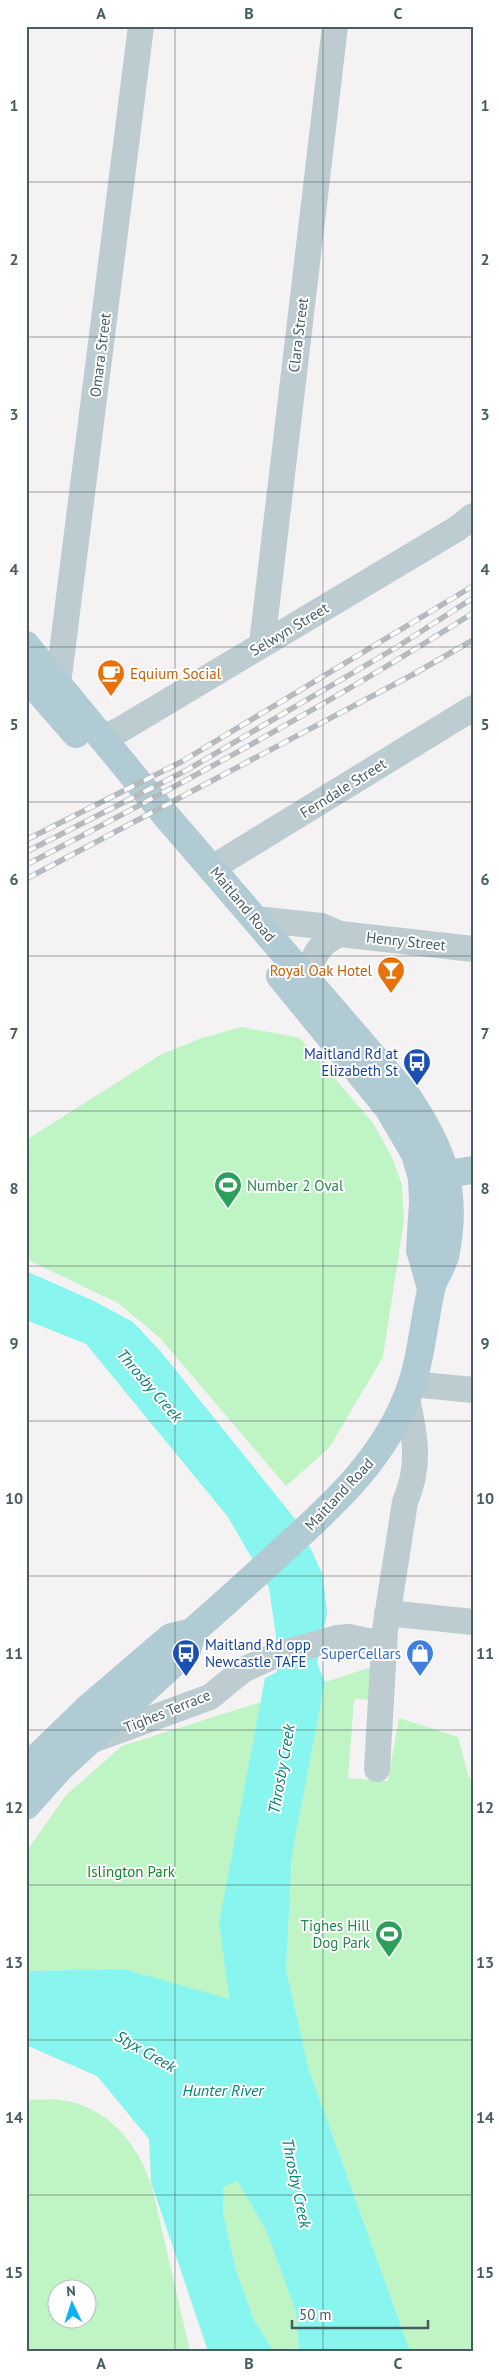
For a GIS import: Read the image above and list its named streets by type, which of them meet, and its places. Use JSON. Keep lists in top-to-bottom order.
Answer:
{
  "streets": {
    "main road": ["Maitland Road"],
    "street": [
      "Clara Street",
      "Omara Street",
      "Selwyn Street",
      "Ferndale Street",
      "Henry Street",
      "Tighes Terrace"
    ]
  },
  "crossings": [
    ["Clara Street", "Selwyn Street"],
    ["Omara Street", "Maitland Road"],
    ["Selwyn Street", "Maitland Road"],
    ["Ferndale Street", "Maitland Road"],
    ["Maitland Road", "Henry Street"],
    ["Maitland Road", "Tighes Terrace"]
  ],
  "water": ["Throsby Creek", "Styx Creek", "Hunter River"],
  "parks": ["Islington Park"],
  "places": {
    "cafe": ["Equium Social"],
    "bar": ["Royal Oak Hotel"],
    "bus stop": ["Maitland Rd at Elizabeth St", "Maitland Rd opp Newcastle TAFE"],
    "sports": ["Number 2 Oval", "Tighes Hill Dog Park"],
    "shop": ["SuperCellars"]
  },
  "scale_bar": "50 m",
  "north": "top",
  "grid": {
    "columns": ["A", "B", "C"],
    "rows": [
      "1",
      "2",
      "3",
      "4",
      "5",
      "6",
      "7",
      "8",
      "9",
      "10",
      "11",
      "12",
      "13",
      "14",
      "15"
    ]
  }
}
